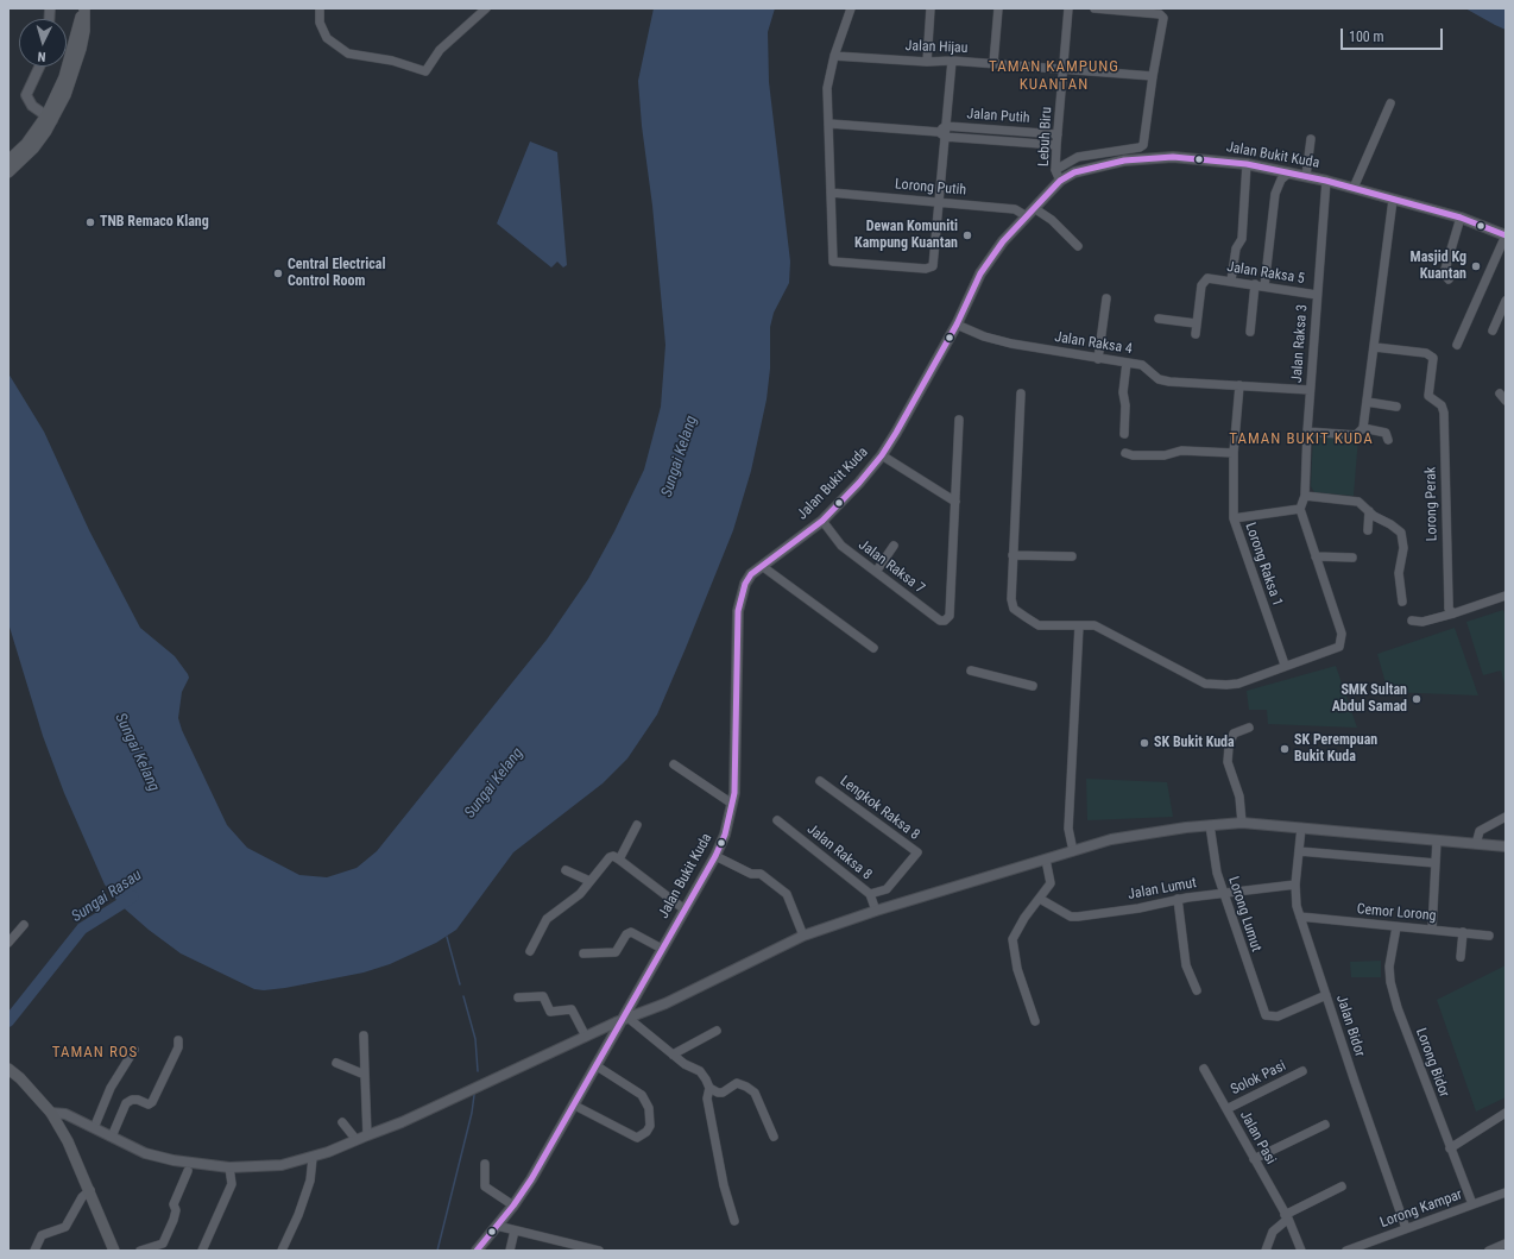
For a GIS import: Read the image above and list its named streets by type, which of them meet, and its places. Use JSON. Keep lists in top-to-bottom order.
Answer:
{
  "streets": {
    "street": [
      "Jalan Hijau",
      "Jalan Putih",
      "Lebuh Biru",
      "Jalan Bukit Kuda",
      "Lorong Putih",
      "Jalan Raksa 5",
      "Jalan Raksa 4",
      "Jalan Raksa 3",
      "Lorong Perak",
      "Lorong Raksa 1",
      "Jalan Raksa 7",
      "Lengkok Raksa 8",
      "Jalan Raksa 8",
      "Jalan Lumut",
      "Cemor Lorong",
      "Lorong Lumut",
      "Jalan Bidor",
      "Lorong Bidor",
      "Solok Pasi",
      "Jalan Pasi",
      "Lorong Kampar"
    ]
  },
  "crossings": [
    ["Jalan Hijau", "Lebuh Biru"],
    ["Jalan Putih", "Lebuh Biru"],
    ["Lebuh Biru", "Jalan Bukit Kuda"],
    ["Jalan Bukit Kuda", "Lorong Putih"],
    ["Jalan Bukit Kuda", "Jalan Raksa 4"],
    ["Jalan Bukit Kuda", "Jalan Raksa 3"],
    ["Jalan Bukit Kuda", "Jalan Raksa 7"],
    ["Jalan Raksa 5", "Jalan Raksa 3"],
    ["Jalan Raksa 4", "Jalan Raksa 3"],
    ["Jalan Raksa 4", "Lorong Raksa 1"],
    ["Lengkok Raksa 8", "Jalan Raksa 8"],
    ["Jalan Lumut", "Lorong Lumut"],
    ["Jalan Lumut", "Jalan Bidor"],
    ["Cemor Lorong", "Jalan Bidor"],
    ["Cemor Lorong", "Lorong Bidor"],
    ["Lorong Lumut", "Jalan Bidor"],
    ["Jalan Bidor", "Lorong Kampar"],
    ["Lorong Bidor", "Lorong Kampar"],
    ["Solok Pasi", "Jalan Pasi"]
  ],
  "districts": ["TAMAN KAMPUNG KUANTAN", "TAMAN BUKIT KUDA", "TAMAN ROS"],
  "water": ["Sungai Kelang", "Sungai Rasau"],
  "places": [
    "TNB Remaco Klang",
    "Dewan Komuniti Kampung Kuantan",
    "Masjid Kg Kuantan",
    "Central Electrical Control Room",
    "SMK Sultan Abdul Samad",
    "SK Bukit Kuda",
    "SK Perempuan Bukit Kuda"
  ],
  "scale_bar": "100 m",
  "north": "bottom"
}
